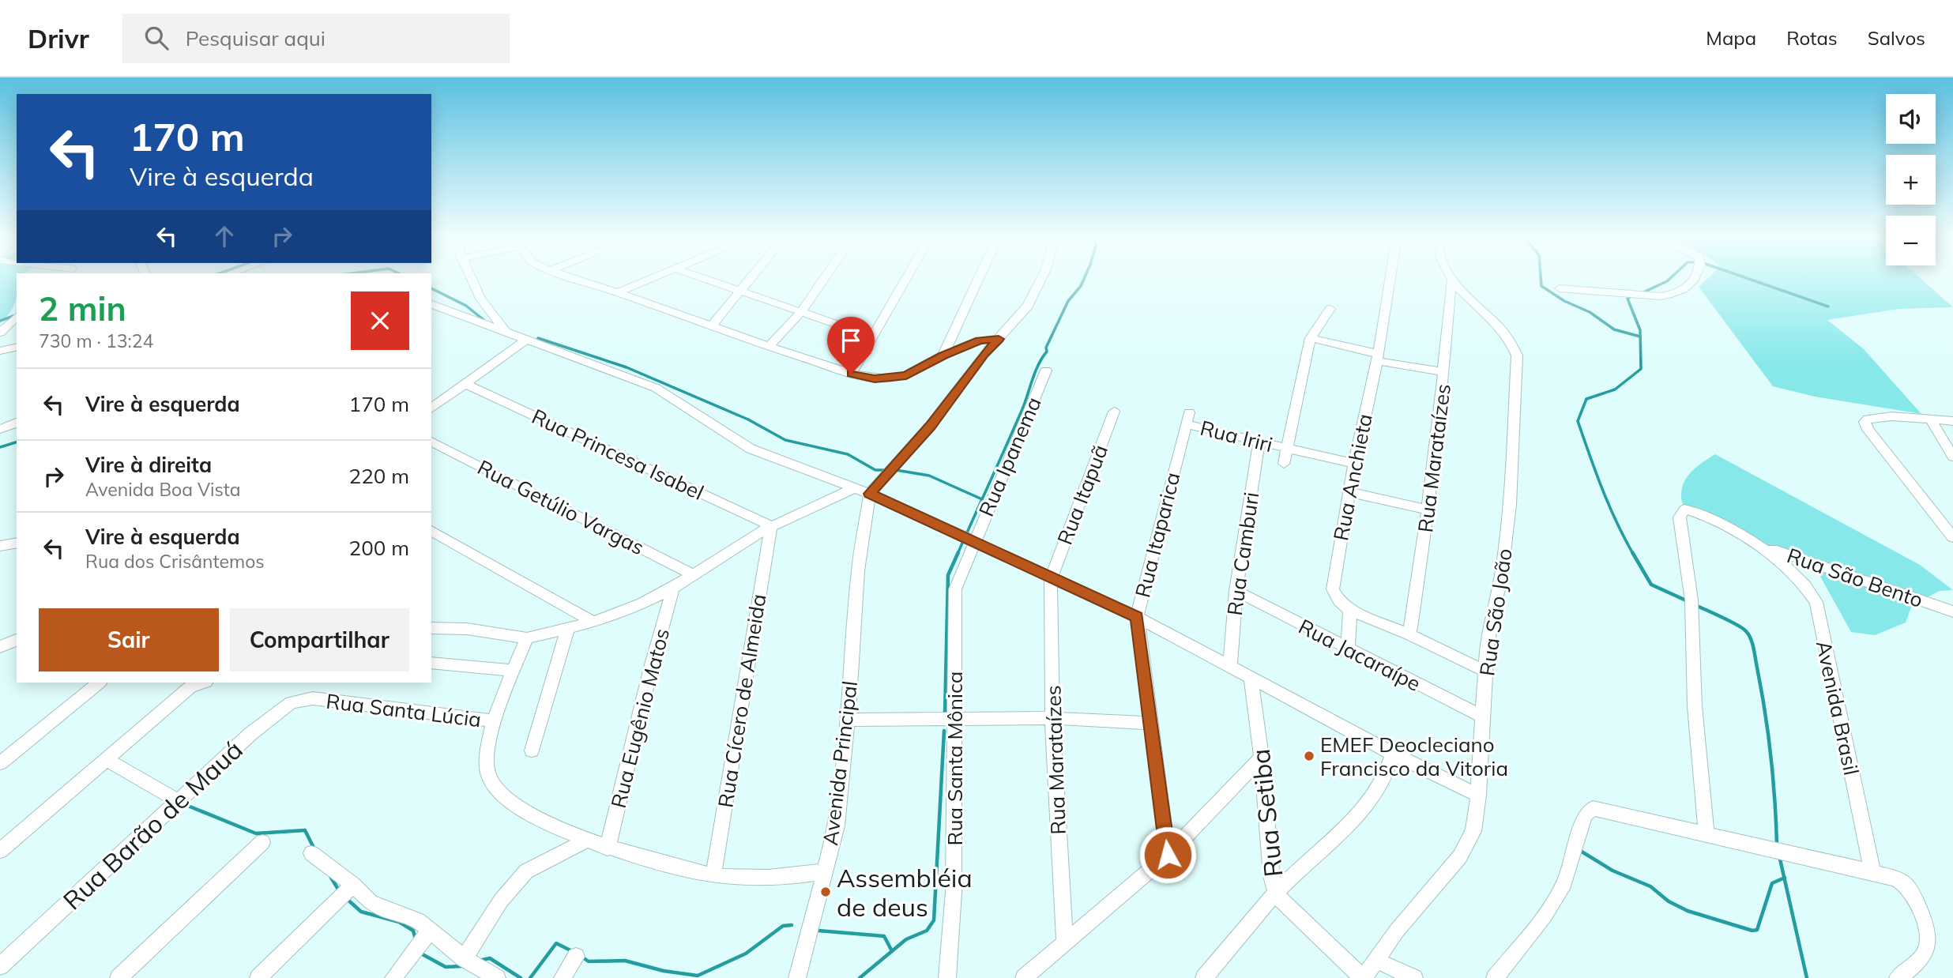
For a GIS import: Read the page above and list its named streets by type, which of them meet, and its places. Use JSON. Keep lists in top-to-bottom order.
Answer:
{
  "streets": {
    "street": [
      "Rua Iriri",
      "Rua Princesa Isabel",
      "Rua Ipanema",
      "Rua Marataízes",
      "Rua Anchieta",
      "Rua Itapuã",
      "Rua Getúlio Vargas",
      "Rua Itaparica",
      "Rua Camburi",
      "Rua São Bento",
      "Rua São João",
      "Rua Jacaraípe",
      "Rua Cícero de Almeida",
      "Avenida Brasil",
      "Rua Santa Lúcia",
      "Rua Eugênio Matos",
      "Rua Santa Mônica",
      "Avenida Principal",
      "Rua Setiba",
      "Rua Barão de Mauá"
    ]
  },
  "crossings": [
    ["Rua Iriri", "Rua Anchieta"],
    ["Rua Iriri", "Rua Itaparica"],
    ["Rua Iriri", "Rua Camburi"],
    ["Rua Princesa Isabel", "Rua Cícero de Almeida"],
    ["Rua Ipanema", "Rua Santa Mônica"],
    ["Rua Marataízes", "Rua Itapuã"],
    ["Rua Marataízes", "Rua São João"],
    ["Rua Camburi", "Rua Jacaraípe"],
    ["Rua São Bento", "Avenida Brasil"],
    ["Rua São João", "Rua Jacaraípe"],
    ["Rua São João", "Rua Setiba"],
    ["Rua Santa Lúcia", "Rua Barão de Mauá"]
  ],
  "places": ["EMEF Deocleciano Francisco da Vitoria", "Assembléia de deus"],
  "page": {
    "header": "Drivr",
    "search": "Pesquisar aqui",
    "nav": ["Mapa", "Rotas", "Salvos"],
    "map_buttons": ["+", "−"],
    "turn": ["170 m", "Vire à esquerda"],
    "heading": ["2 min", "730 m · 13:24"],
    "list": [
      {
        "name": "Vire à esquerda",
        "value": "170 m"
      },
      {
        "name": "Vire à direita",
        "note": "Avenida Boa Vista",
        "value": "220 m"
      },
      {
        "name": "Vire à esquerda",
        "note": "Rua dos Crisântemos",
        "value": "200 m"
      }
    ],
    "buttons": ["Sair", "Compartilhar"]
  }
}
